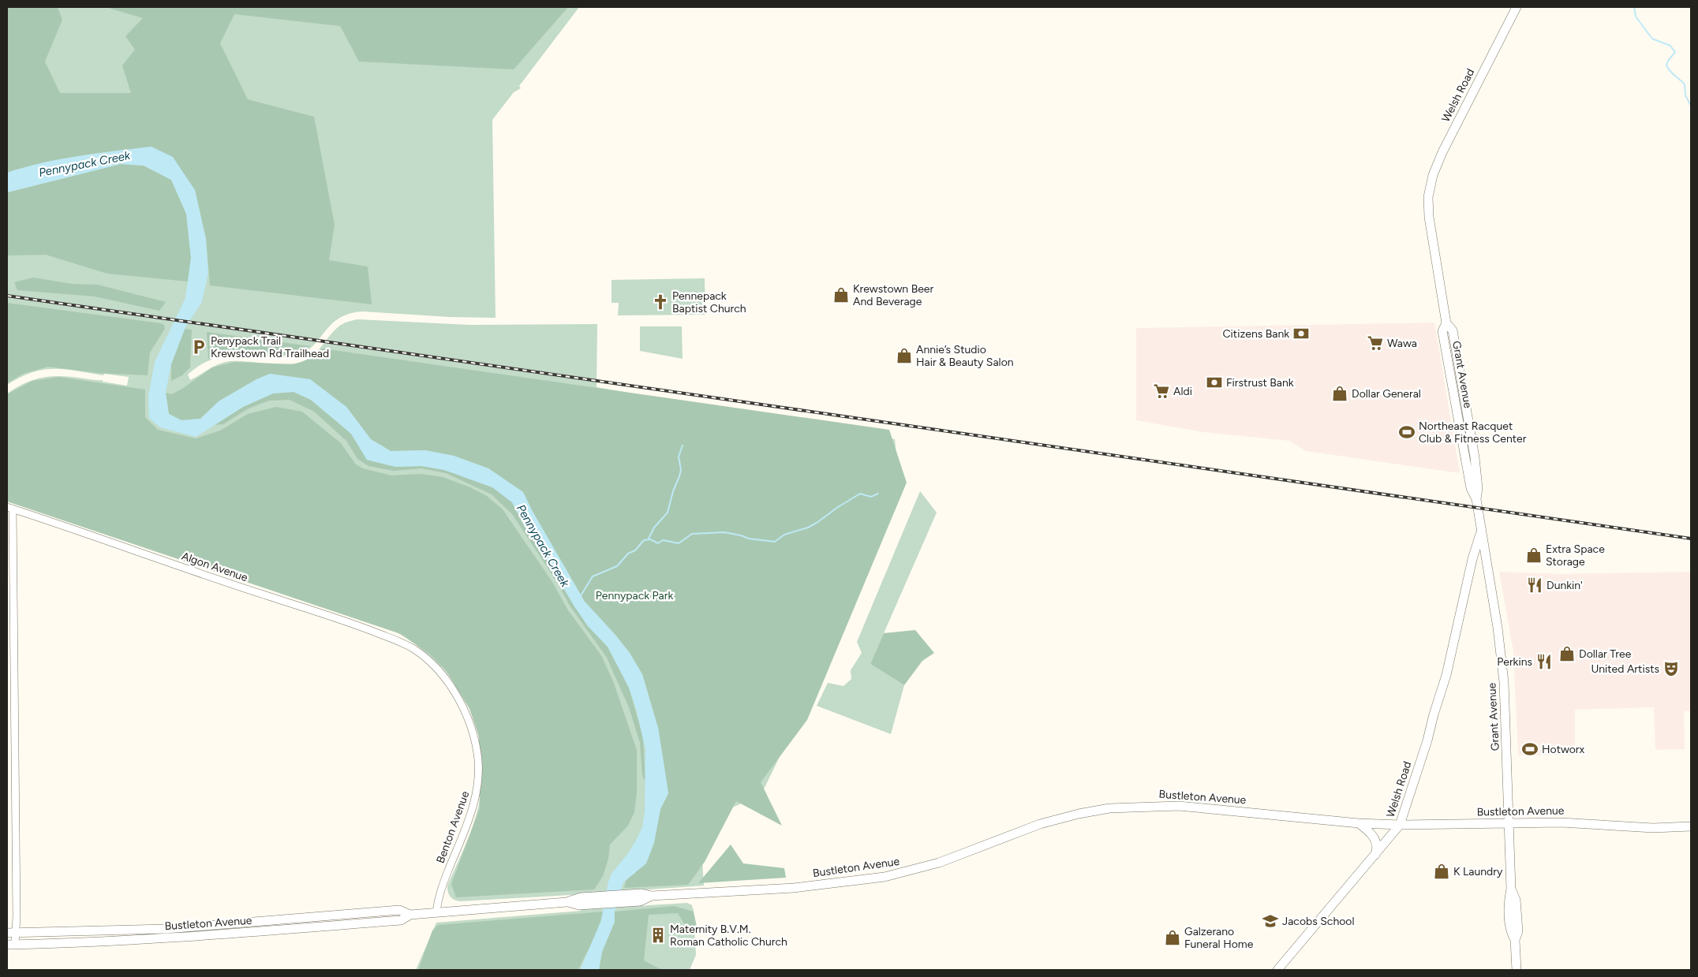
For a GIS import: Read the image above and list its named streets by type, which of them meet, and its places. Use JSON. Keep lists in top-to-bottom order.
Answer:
{
  "streets": {
    "main road": ["Welsh Road", "Grant Avenue", "Bustleton Avenue"],
    "street": ["Algon Avenue", "Benton Avenue"]
  },
  "crossings": [
    ["Welsh Road", "Grant Avenue"],
    ["Welsh Road", "Bustleton Avenue"],
    ["Grant Avenue", "Bustleton Avenue"],
    ["Algon Avenue", "Benton Avenue"],
    ["Bustleton Avenue", "Benton Avenue"]
  ],
  "water": ["Pennypack Creek"],
  "parks": ["Pennypack Park"],
  "places": {
    "shop": [
      "Krewstown Beer And Beverage",
      "Annie’s Studio Hair & Beauty Salon",
      "Dollar General",
      "Extra Space Storage",
      "Dollar Tree",
      "K Laundry",
      "Galzerano Funeral Home"
    ],
    "church": ["Pennepack Baptist Church"],
    "bank": ["Citizens Bank", "Firstrust Bank"],
    "supermarket": ["Wawa", "Aldi"],
    "parking": ["Penypack Trail Krewstown Rd Trailhead"],
    "sports": ["Northeast Racquet Club & Fitness Center", "Hotworx"],
    "restaurant": ["Dunkin'", "Perkins"],
    "theatre": ["United Artists"],
    "school or university": ["Jacobs School"],
    "building": ["Maternity B.V.M. Roman Catholic Church"]
  }
}
